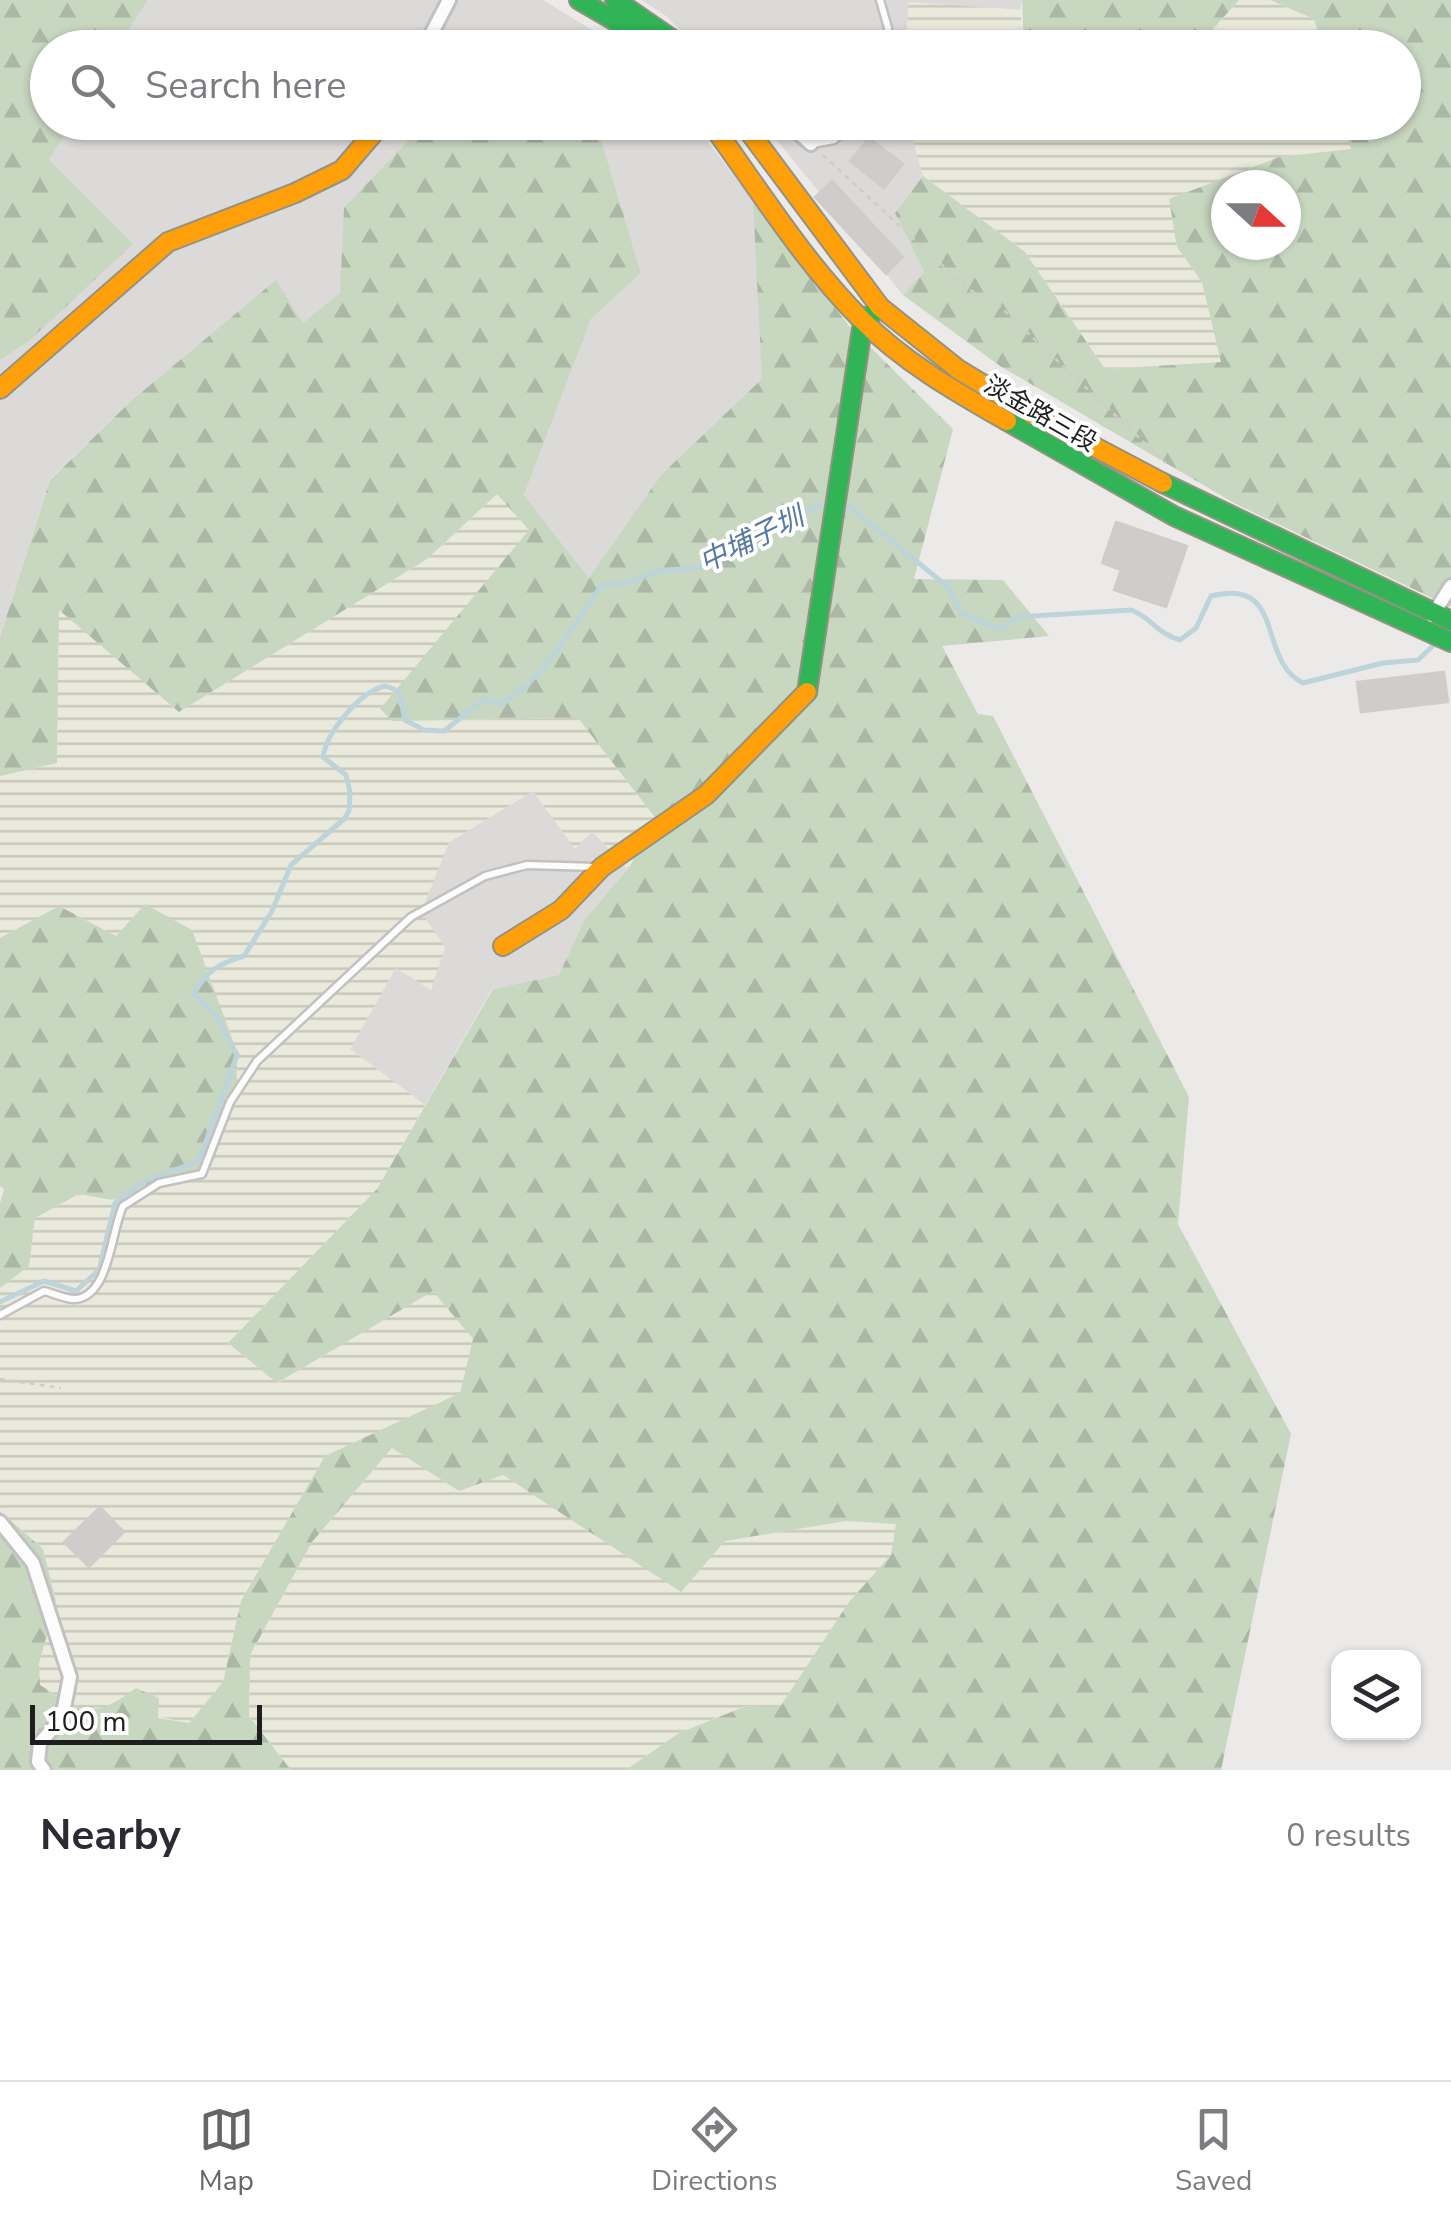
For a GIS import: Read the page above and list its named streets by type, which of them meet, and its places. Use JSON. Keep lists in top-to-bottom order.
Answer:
{
  "streets": {
    "main road": ["淡金路三段"]
  },
  "water": ["中埔子圳"],
  "scale_bar": "100 m",
  "north": "right",
  "page": {
    "search": "Search here",
    "scale": "100 m",
    "heading": ["Nearby", "0 results"],
    "nav": ["Map", "Directions", "Saved"]
  }
}
